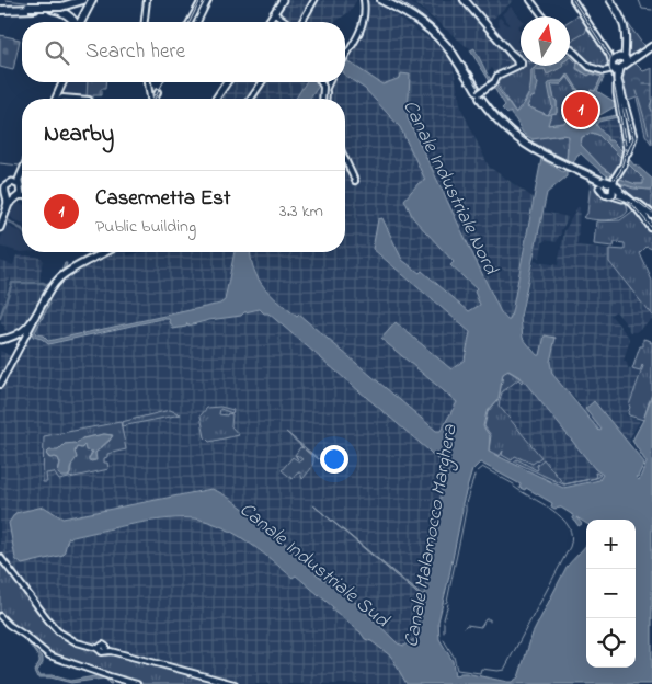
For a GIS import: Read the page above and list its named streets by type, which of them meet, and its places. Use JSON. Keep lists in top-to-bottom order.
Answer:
{
  "water": ["Canale Industriale Nord", "Canale Malamocco Marghera", "Canale Industriale Sud"],
  "north": "top",
  "page": {
    "search": "Search here",
    "pins": "1",
    "heading": "Nearby",
    "list": [
      {
        "mark": "1",
        "name": "Casermetta Est",
        "note": "Public building",
        "value": "3.3 km"
      }
    ],
    "map_buttons": ["+", "−"]
  }
}
